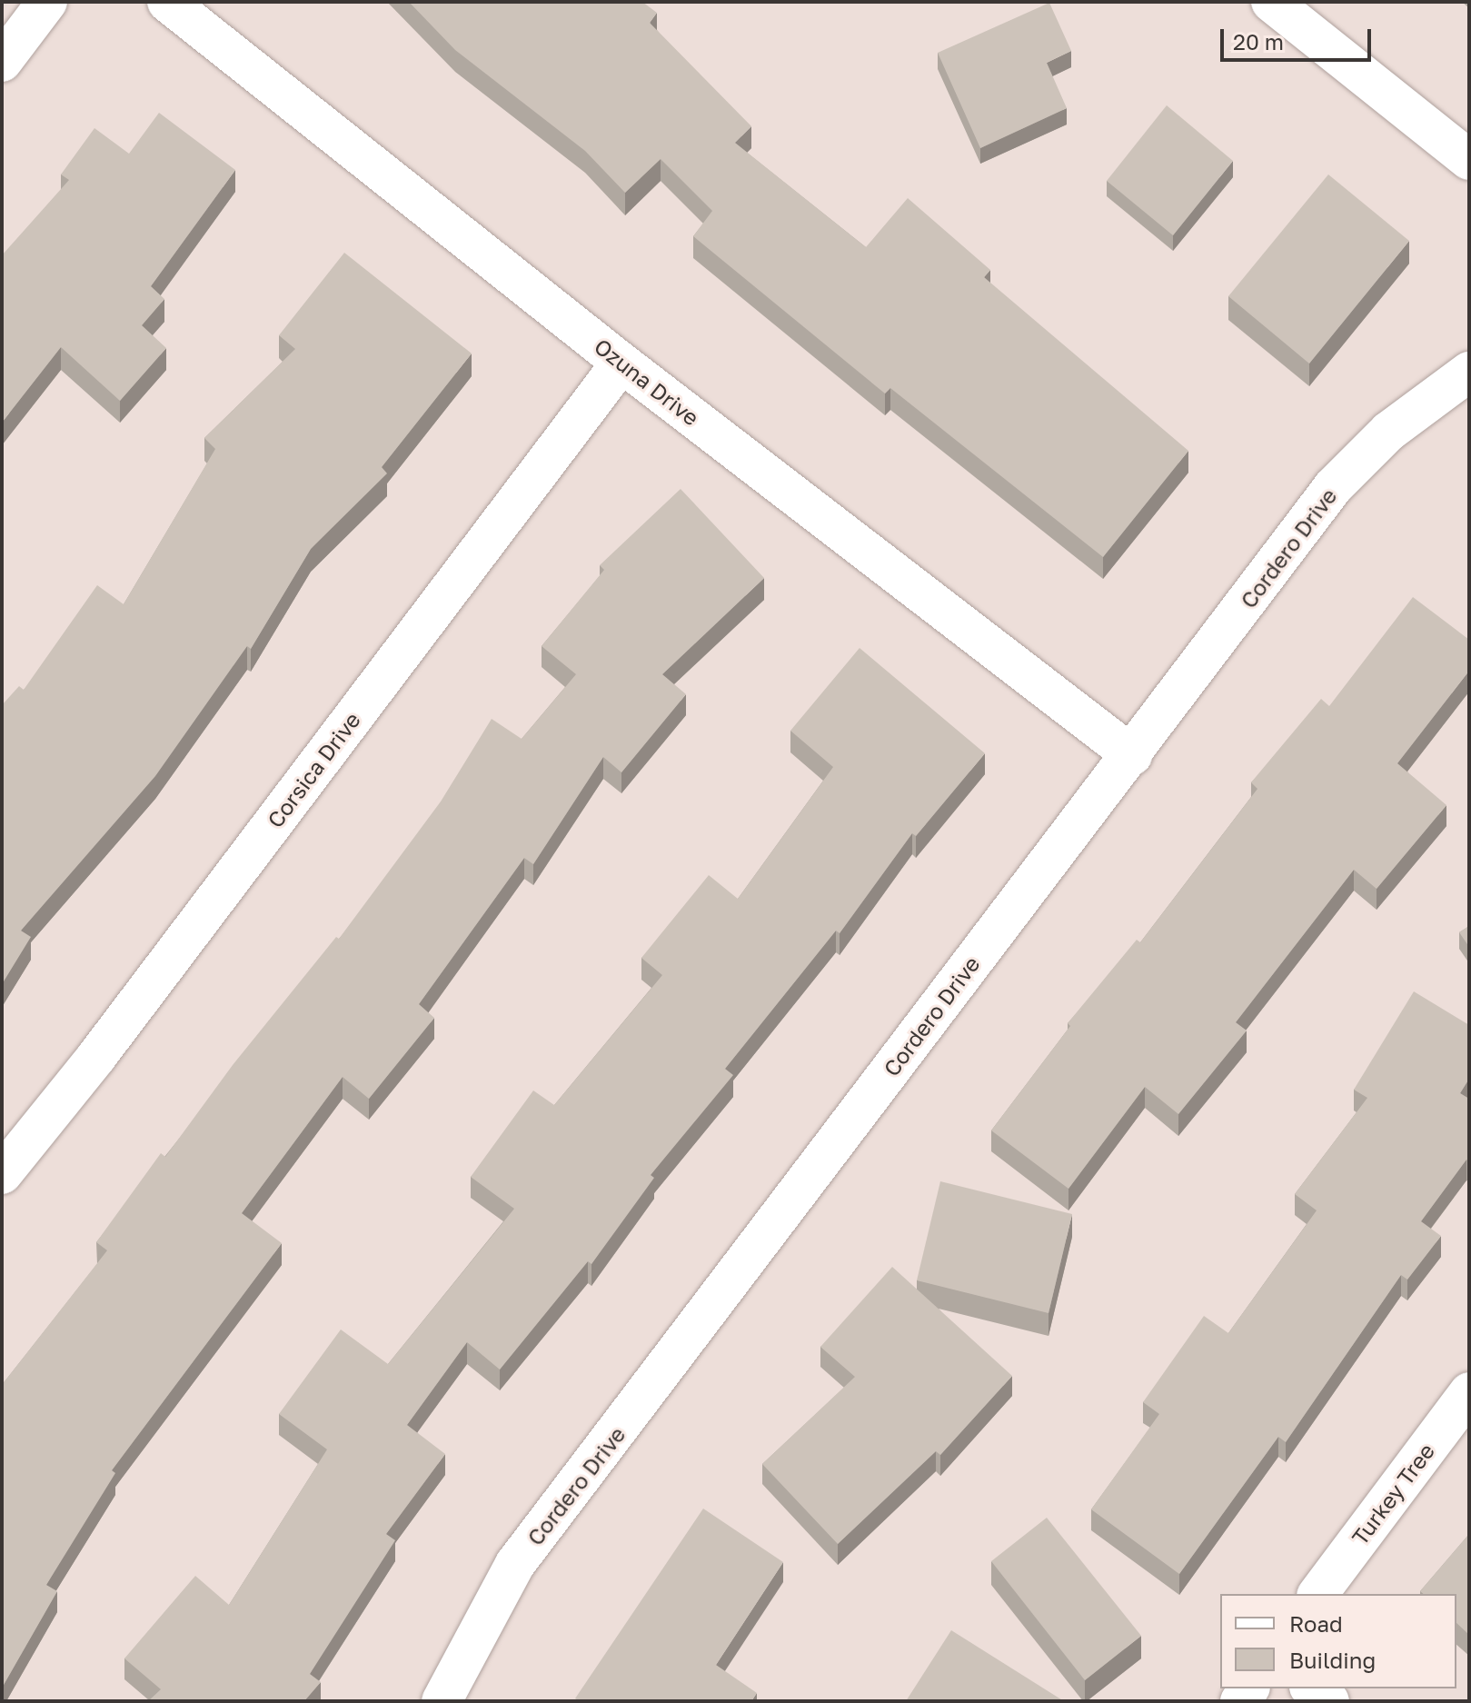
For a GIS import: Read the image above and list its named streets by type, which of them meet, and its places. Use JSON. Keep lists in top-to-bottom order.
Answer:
{
  "streets": {
    "street": [
      "Ozuna Drive",
      "Cordero Drive",
      "Corsica Drive",
      "Turkey Tree"
    ]
  },
  "crossings": [
    ["Ozuna Drive", "Cordero Drive"],
    ["Ozuna Drive", "Corsica Drive"]
  ],
  "legend": ["Road", "Building"],
  "scale_bar": "20 m"
}
